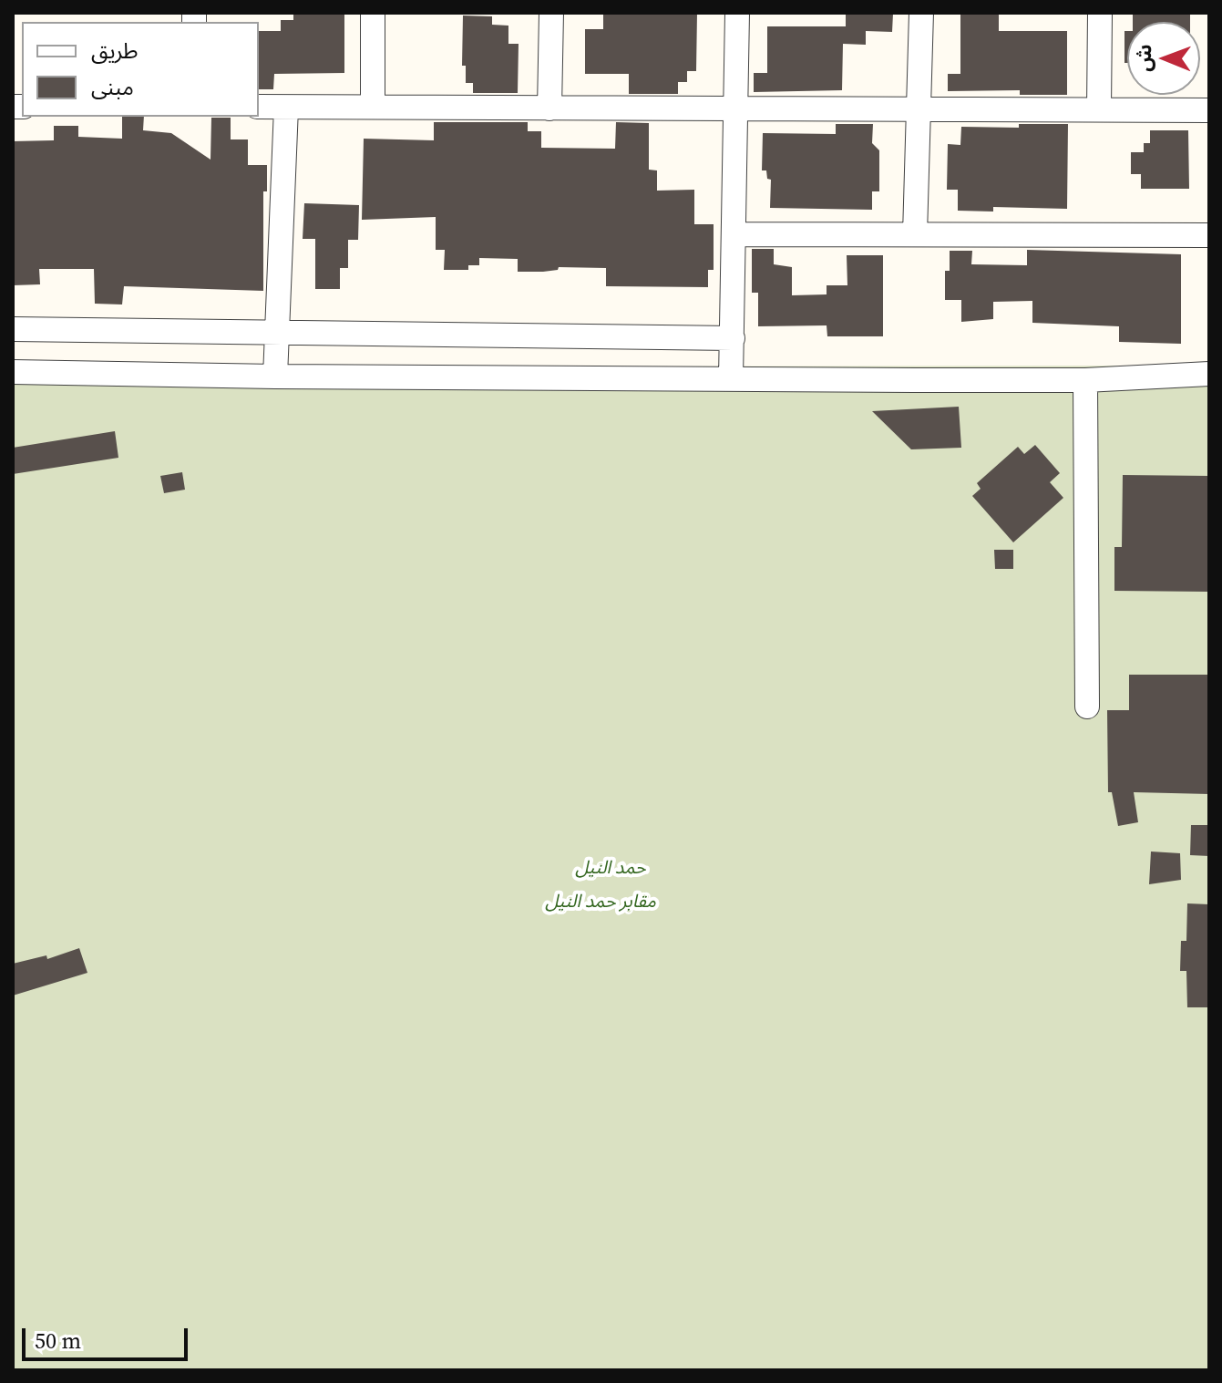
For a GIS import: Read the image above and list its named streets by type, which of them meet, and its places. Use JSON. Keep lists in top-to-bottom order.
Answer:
{
  "parks": ["حمد النيل", "مقابر حمد النيل"],
  "legend": ["طريق", "مبنى"],
  "scale_bar": "50 m",
  "north": "left"
}
